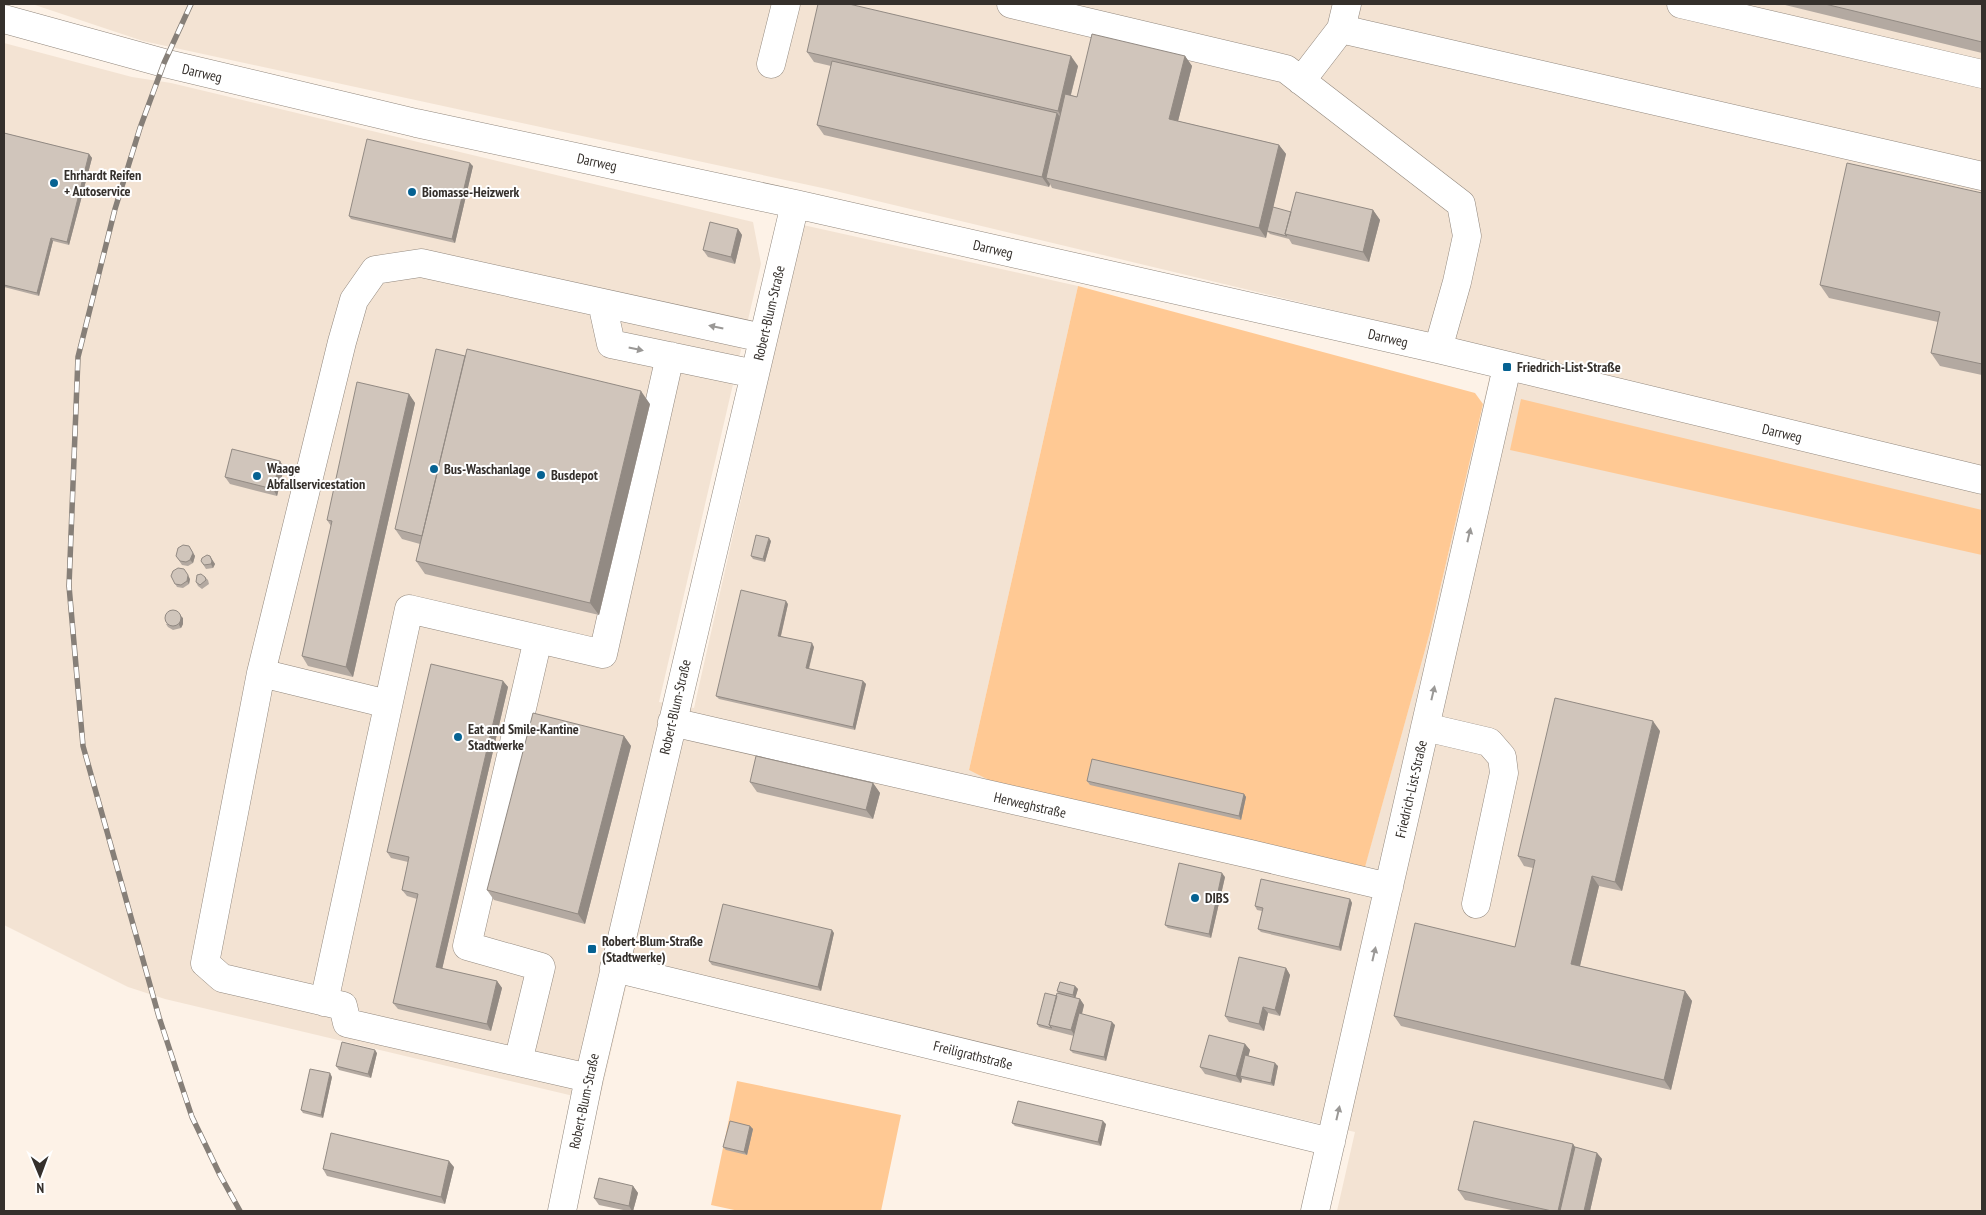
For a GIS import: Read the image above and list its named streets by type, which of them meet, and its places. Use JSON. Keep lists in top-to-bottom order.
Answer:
{
  "streets": {
    "street": [
      "Darrweg",
      "Robert-Blum-Straße",
      "Friedrich-List-Straße",
      "Herweghstraße",
      "Freiligrathstraße"
    ]
  },
  "crossings": [
    ["Darrweg", "Robert-Blum-Straße"],
    ["Darrweg", "Friedrich-List-Straße"],
    ["Robert-Blum-Straße", "Herweghstraße"],
    ["Robert-Blum-Straße", "Freiligrathstraße"],
    ["Friedrich-List-Straße", "Herweghstraße"],
    ["Friedrich-List-Straße", "Freiligrathstraße"]
  ],
  "one_way": ["Friedrich-List-Straße"],
  "places": {
    "other": [
      "Ehrhardt Reifen + Autoservice",
      "Biomasse-Heizwerk",
      "Bus-Waschanlage",
      "Busdepot",
      "Waage Abfallservicestation",
      "Eat and Smile-Kantine Stadtwerke",
      "DIBS"
    ],
    "transit": ["Friedrich-List-Straße", "Robert-Blum-Straße (Stadtwerke)"]
  },
  "north": "bottom"
}
